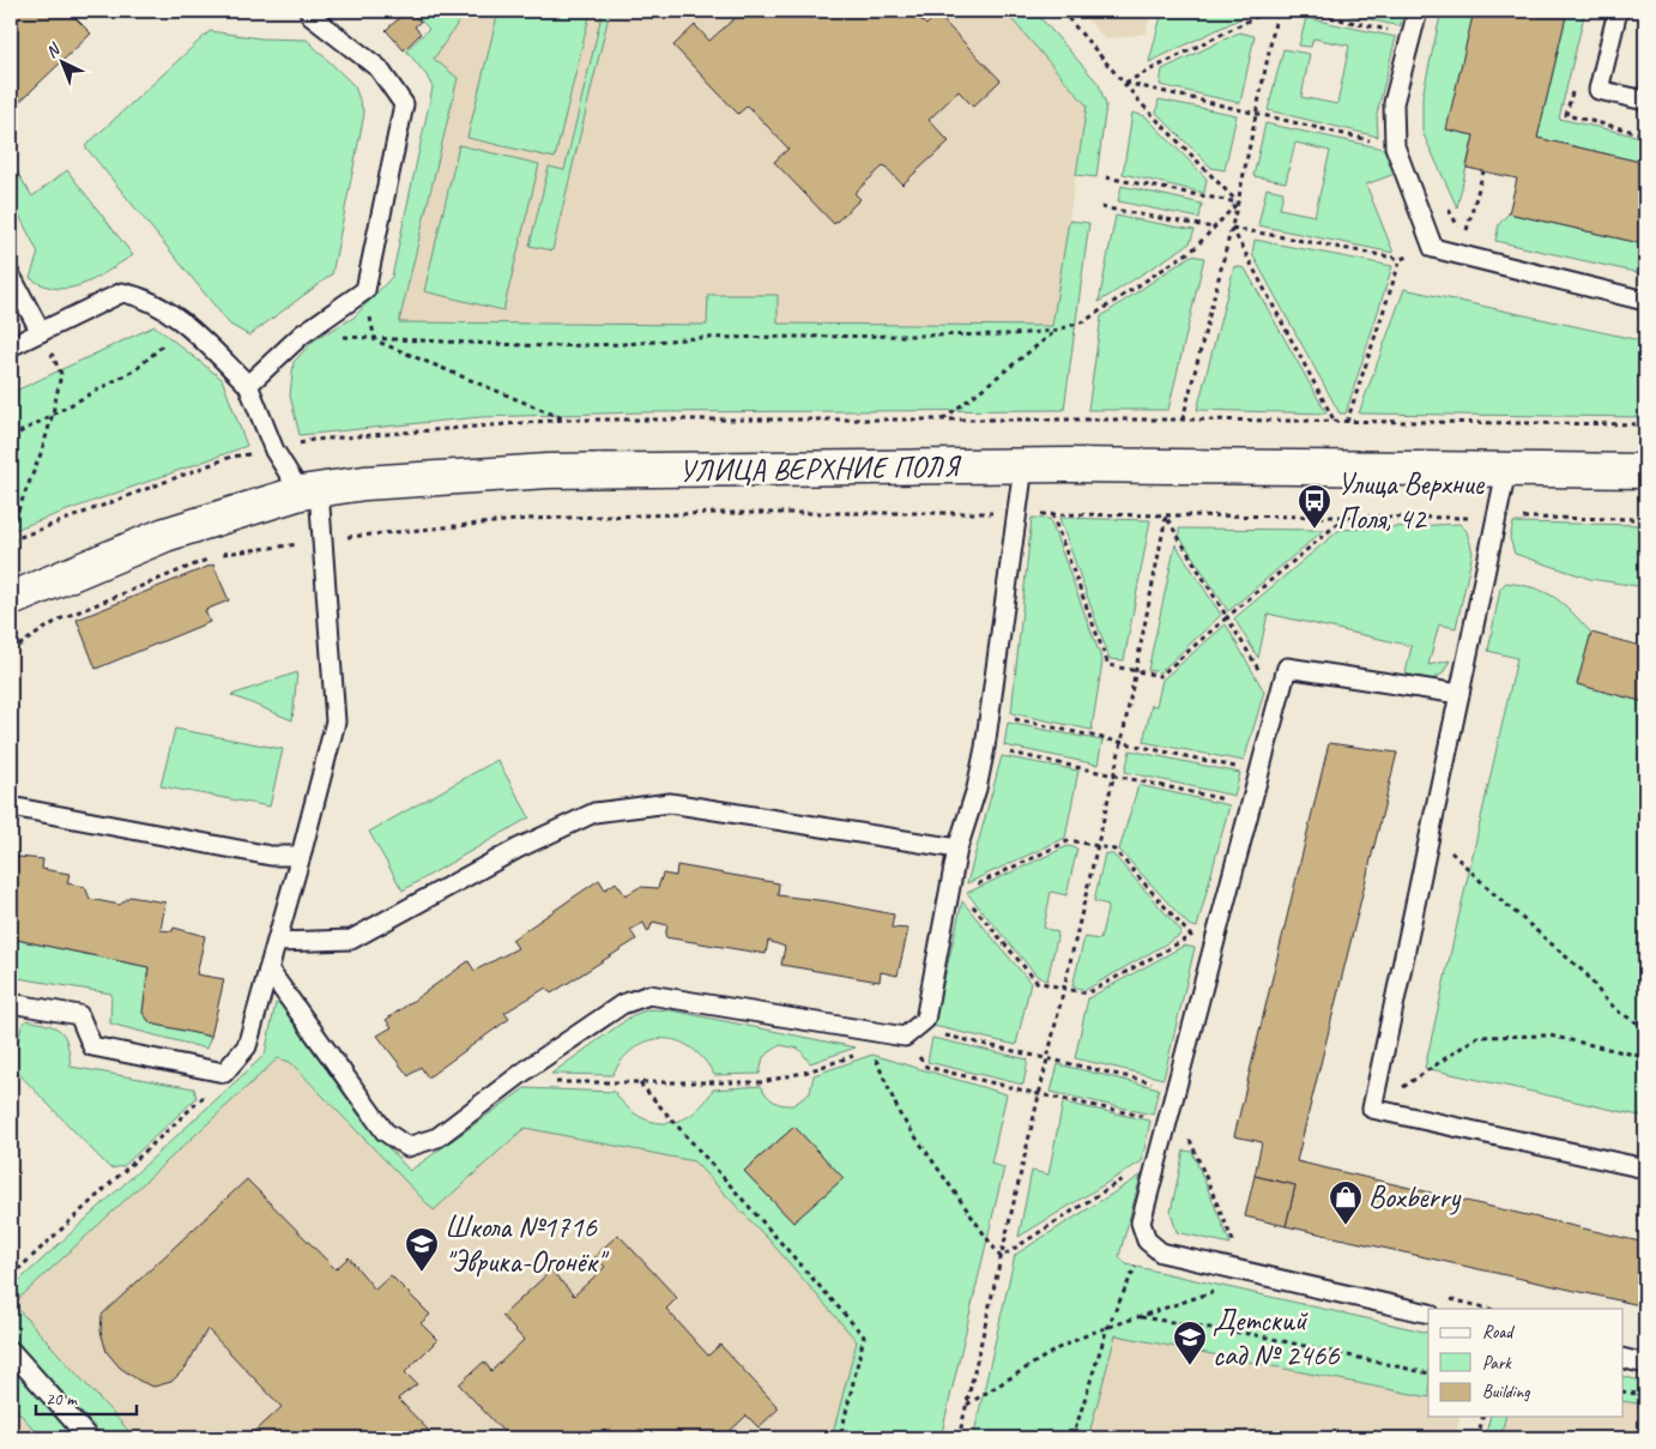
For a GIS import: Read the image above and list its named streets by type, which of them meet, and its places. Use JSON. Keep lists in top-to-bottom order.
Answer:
{
  "streets": {
    "street": ["УЛИЦА ВЕРХНИЕ ПОЛЯ"]
  },
  "places": {
    "bus stop": ["Улица Верхние Поля, 42"],
    "shop": ["Boxberry"],
    "school or university": ["Школа №1716 \"Эврика-Огонёк\"", "Детский сад № 2466"]
  },
  "legend": ["Road", "Park", "Building"],
  "scale_bar": "20 m",
  "north": "top left"
}
